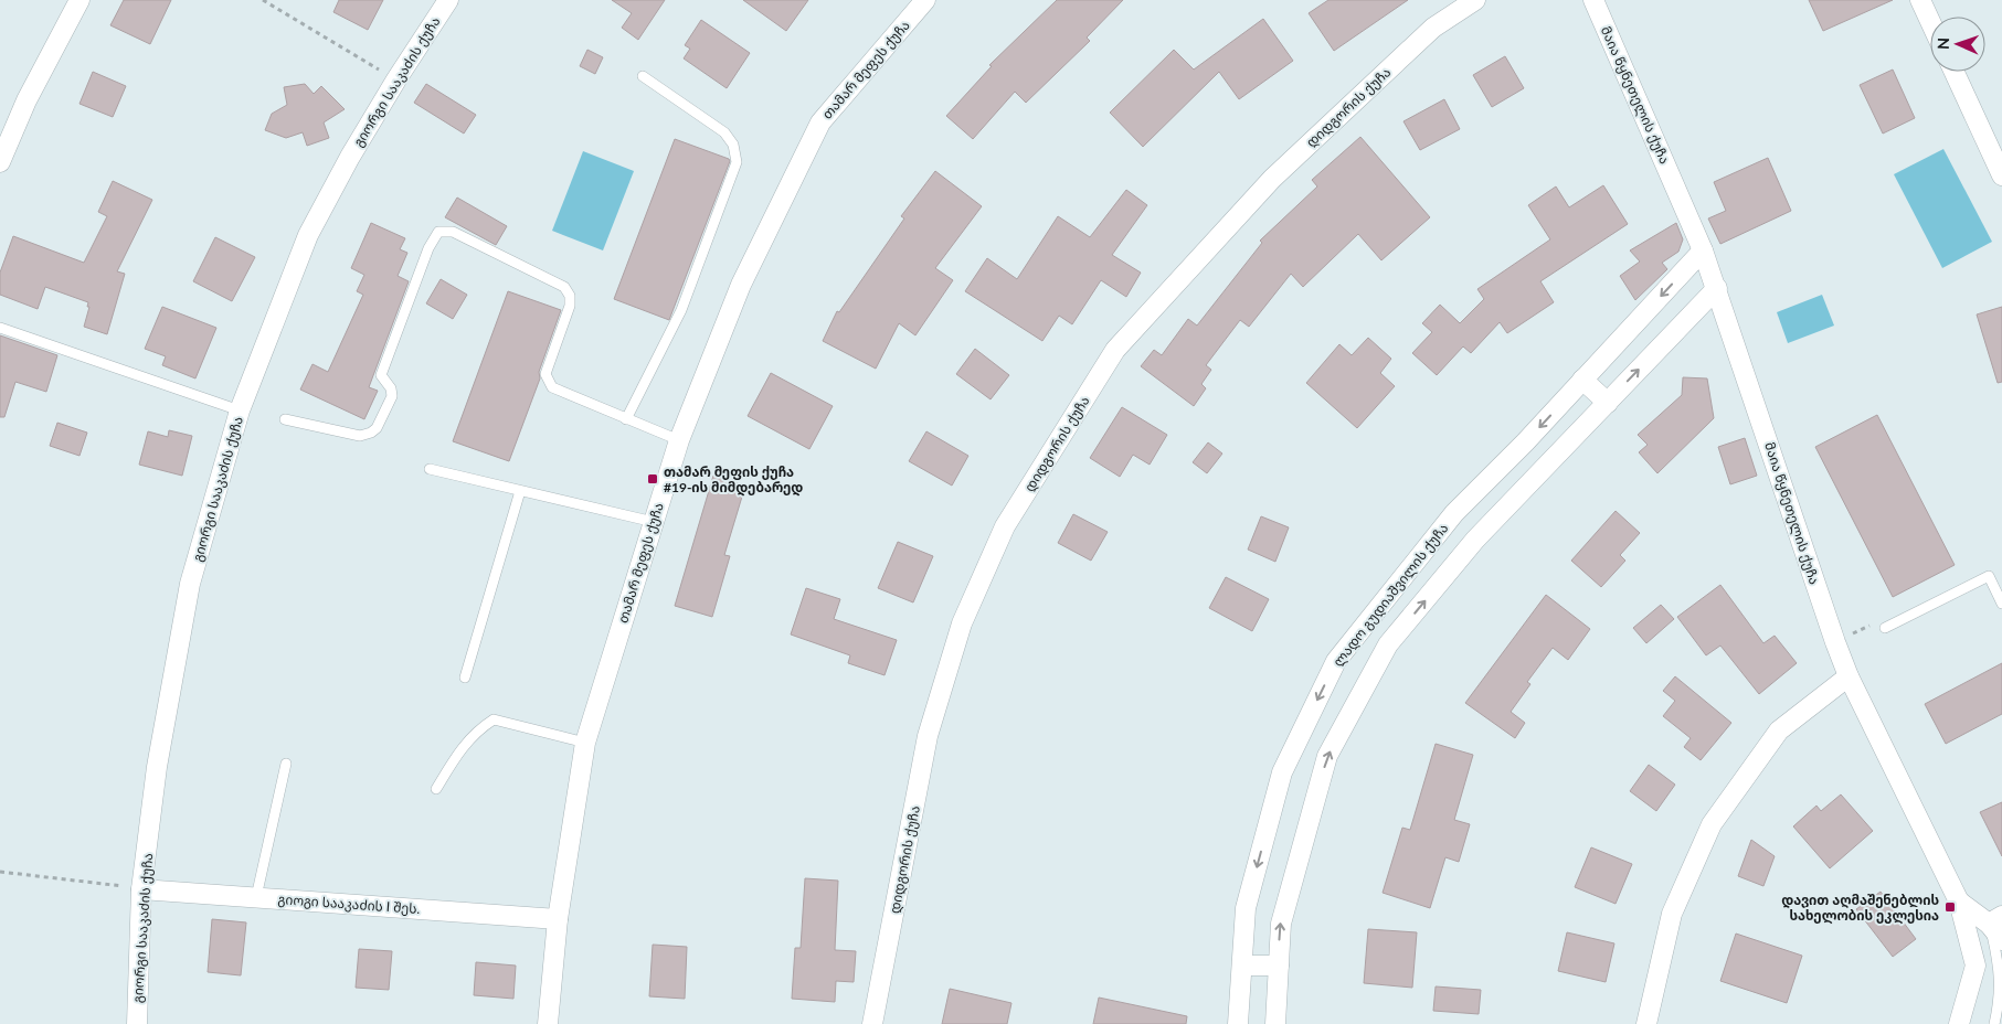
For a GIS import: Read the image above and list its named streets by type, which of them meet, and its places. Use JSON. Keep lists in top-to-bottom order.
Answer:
{
  "streets": {
    "street": [
      "თამარ მეფეს ქუჩა",
      "გიორგი სააკაძის ქუჩა",
      "მაია წყნეთელის ქუჩა",
      "დიდგორის ქუჩა",
      "ლადო გუდიაშვილის ქუჩა",
      "გიოგი სააკაძის I შეს."
    ]
  },
  "crossings": [
    ["თამარ მეფეს ქუჩა", "გიოგი სააკაძის I შეს."],
    ["გიორგი სააკაძის ქუჩა", "გიოგი სააკაძის I შეს."],
    ["მაია წყნეთელის ქუჩა", "ლადო გუდიაშვილის ქუჩა"]
  ],
  "places": {
    "transit": ["თამარ მეფის ქუჩა #19-ის მიმდებარედ", "დავით აღმაშენებლის სახელობის ეკლესია"]
  },
  "north": "left"
}
